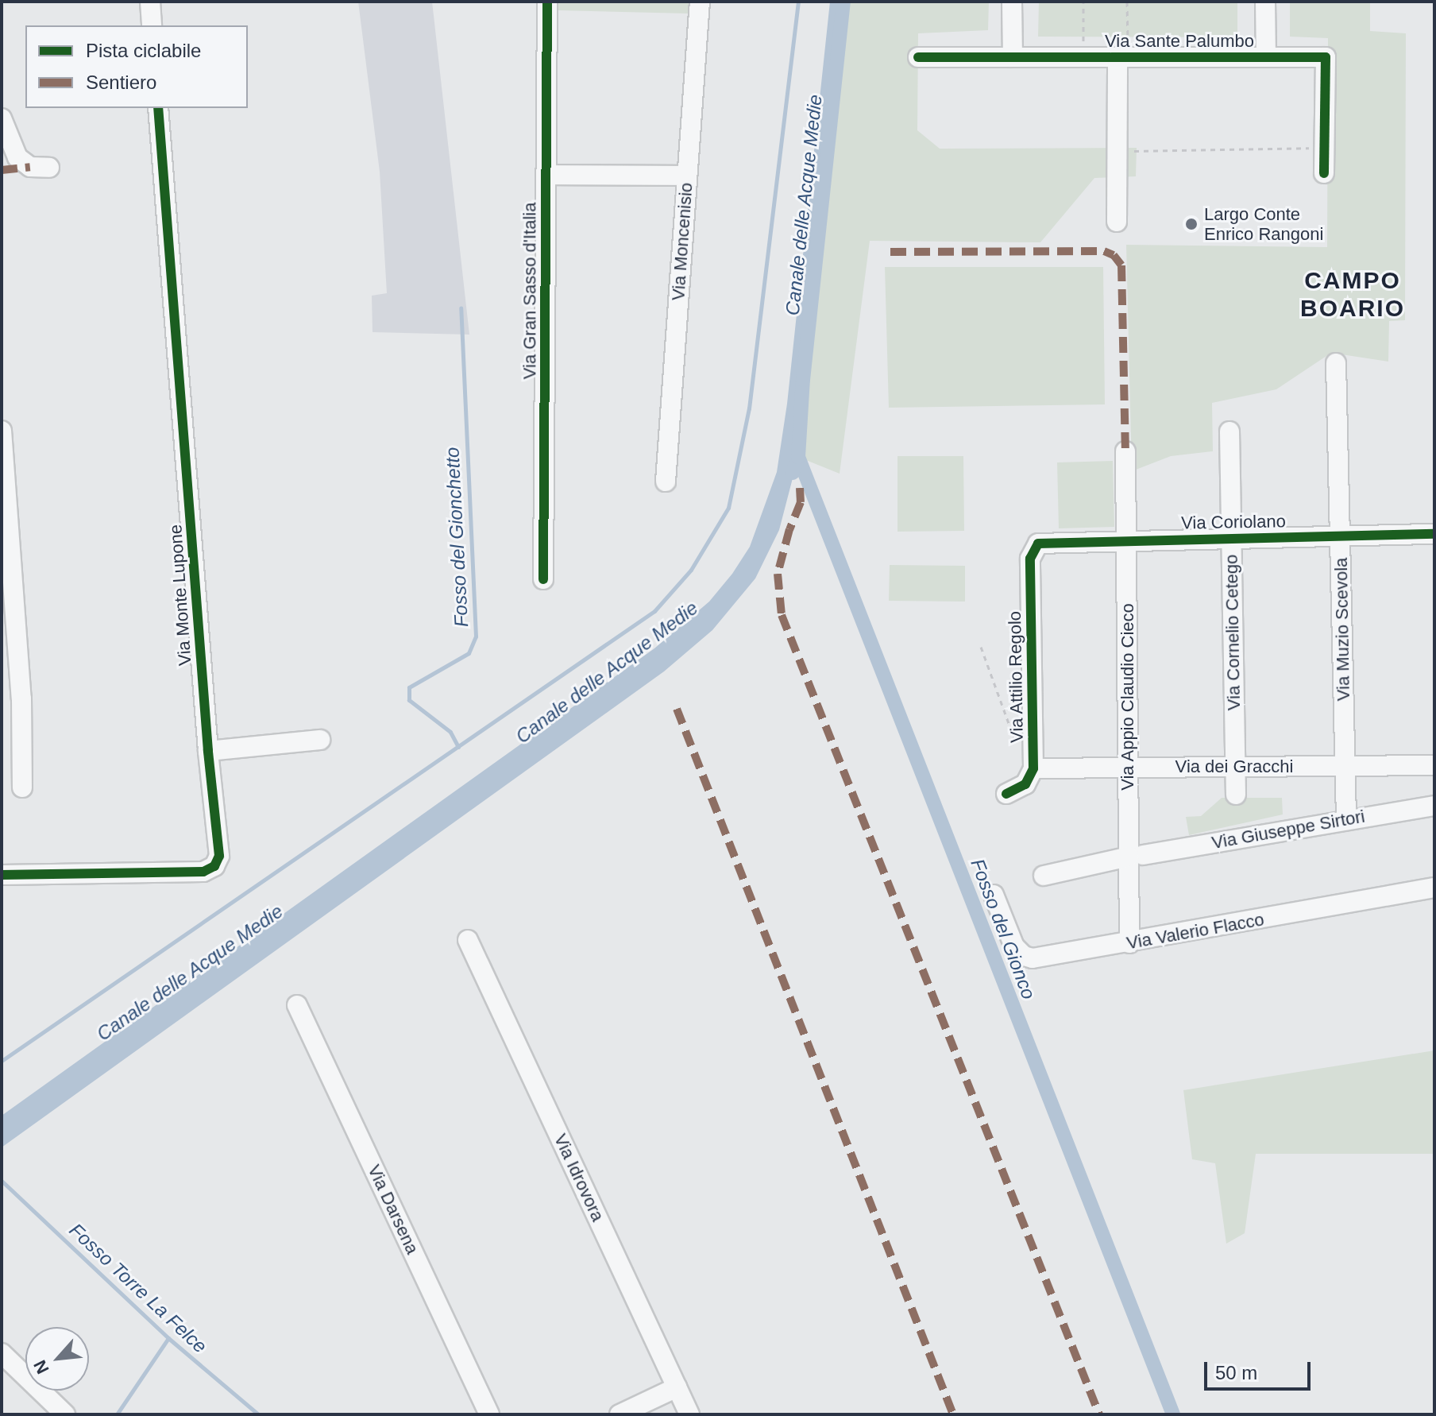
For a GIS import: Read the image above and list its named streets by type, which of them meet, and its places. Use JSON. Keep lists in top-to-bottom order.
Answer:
{
  "streets": {
    "street": [
      "Via Sante Palumbo",
      "Via Moncenisio",
      "Via Gran Sasso d'Italia",
      "Via Coriolano",
      "Via Monte Lupone",
      "Via Muzio Scevola",
      "Via Cornelio Cetego",
      "Via Attilio Regolo",
      "Via Appio Claudio Cieco",
      "Via dei Gracchi",
      "Via Giuseppe Sirtori",
      "Via Valerio Flacco",
      "Via Idrovora",
      "Via Darsena"
    ]
  },
  "crossings": [
    ["Via Coriolano", "Via Muzio Scevola"],
    ["Via Coriolano", "Via Cornelio Cetego"],
    ["Via Coriolano", "Via Attilio Regolo"],
    ["Via Coriolano", "Via Appio Claudio Cieco"],
    ["Via Muzio Scevola", "Via dei Gracchi"],
    ["Via Muzio Scevola", "Via Giuseppe Sirtori"],
    ["Via Cornelio Cetego", "Via dei Gracchi"],
    ["Via Attilio Regolo", "Via dei Gracchi"],
    ["Via Appio Claudio Cieco", "Via dei Gracchi"],
    ["Via Appio Claudio Cieco", "Via Giuseppe Sirtori"],
    ["Via Appio Claudio Cieco", "Via Valerio Flacco"]
  ],
  "districts": ["CAMPO BOARIO"],
  "water": [
    "Canale delle Acque Medie",
    "Fosso del Gionchetto",
    "Fosso del Gionco",
    "Fosso Torre La Felce"
  ],
  "places": ["Largo Conte Enrico Rangoni"],
  "legend": ["Pista ciclabile", "Sentiero"],
  "scale_bar": "50 m",
  "north": "bottom left"
}
